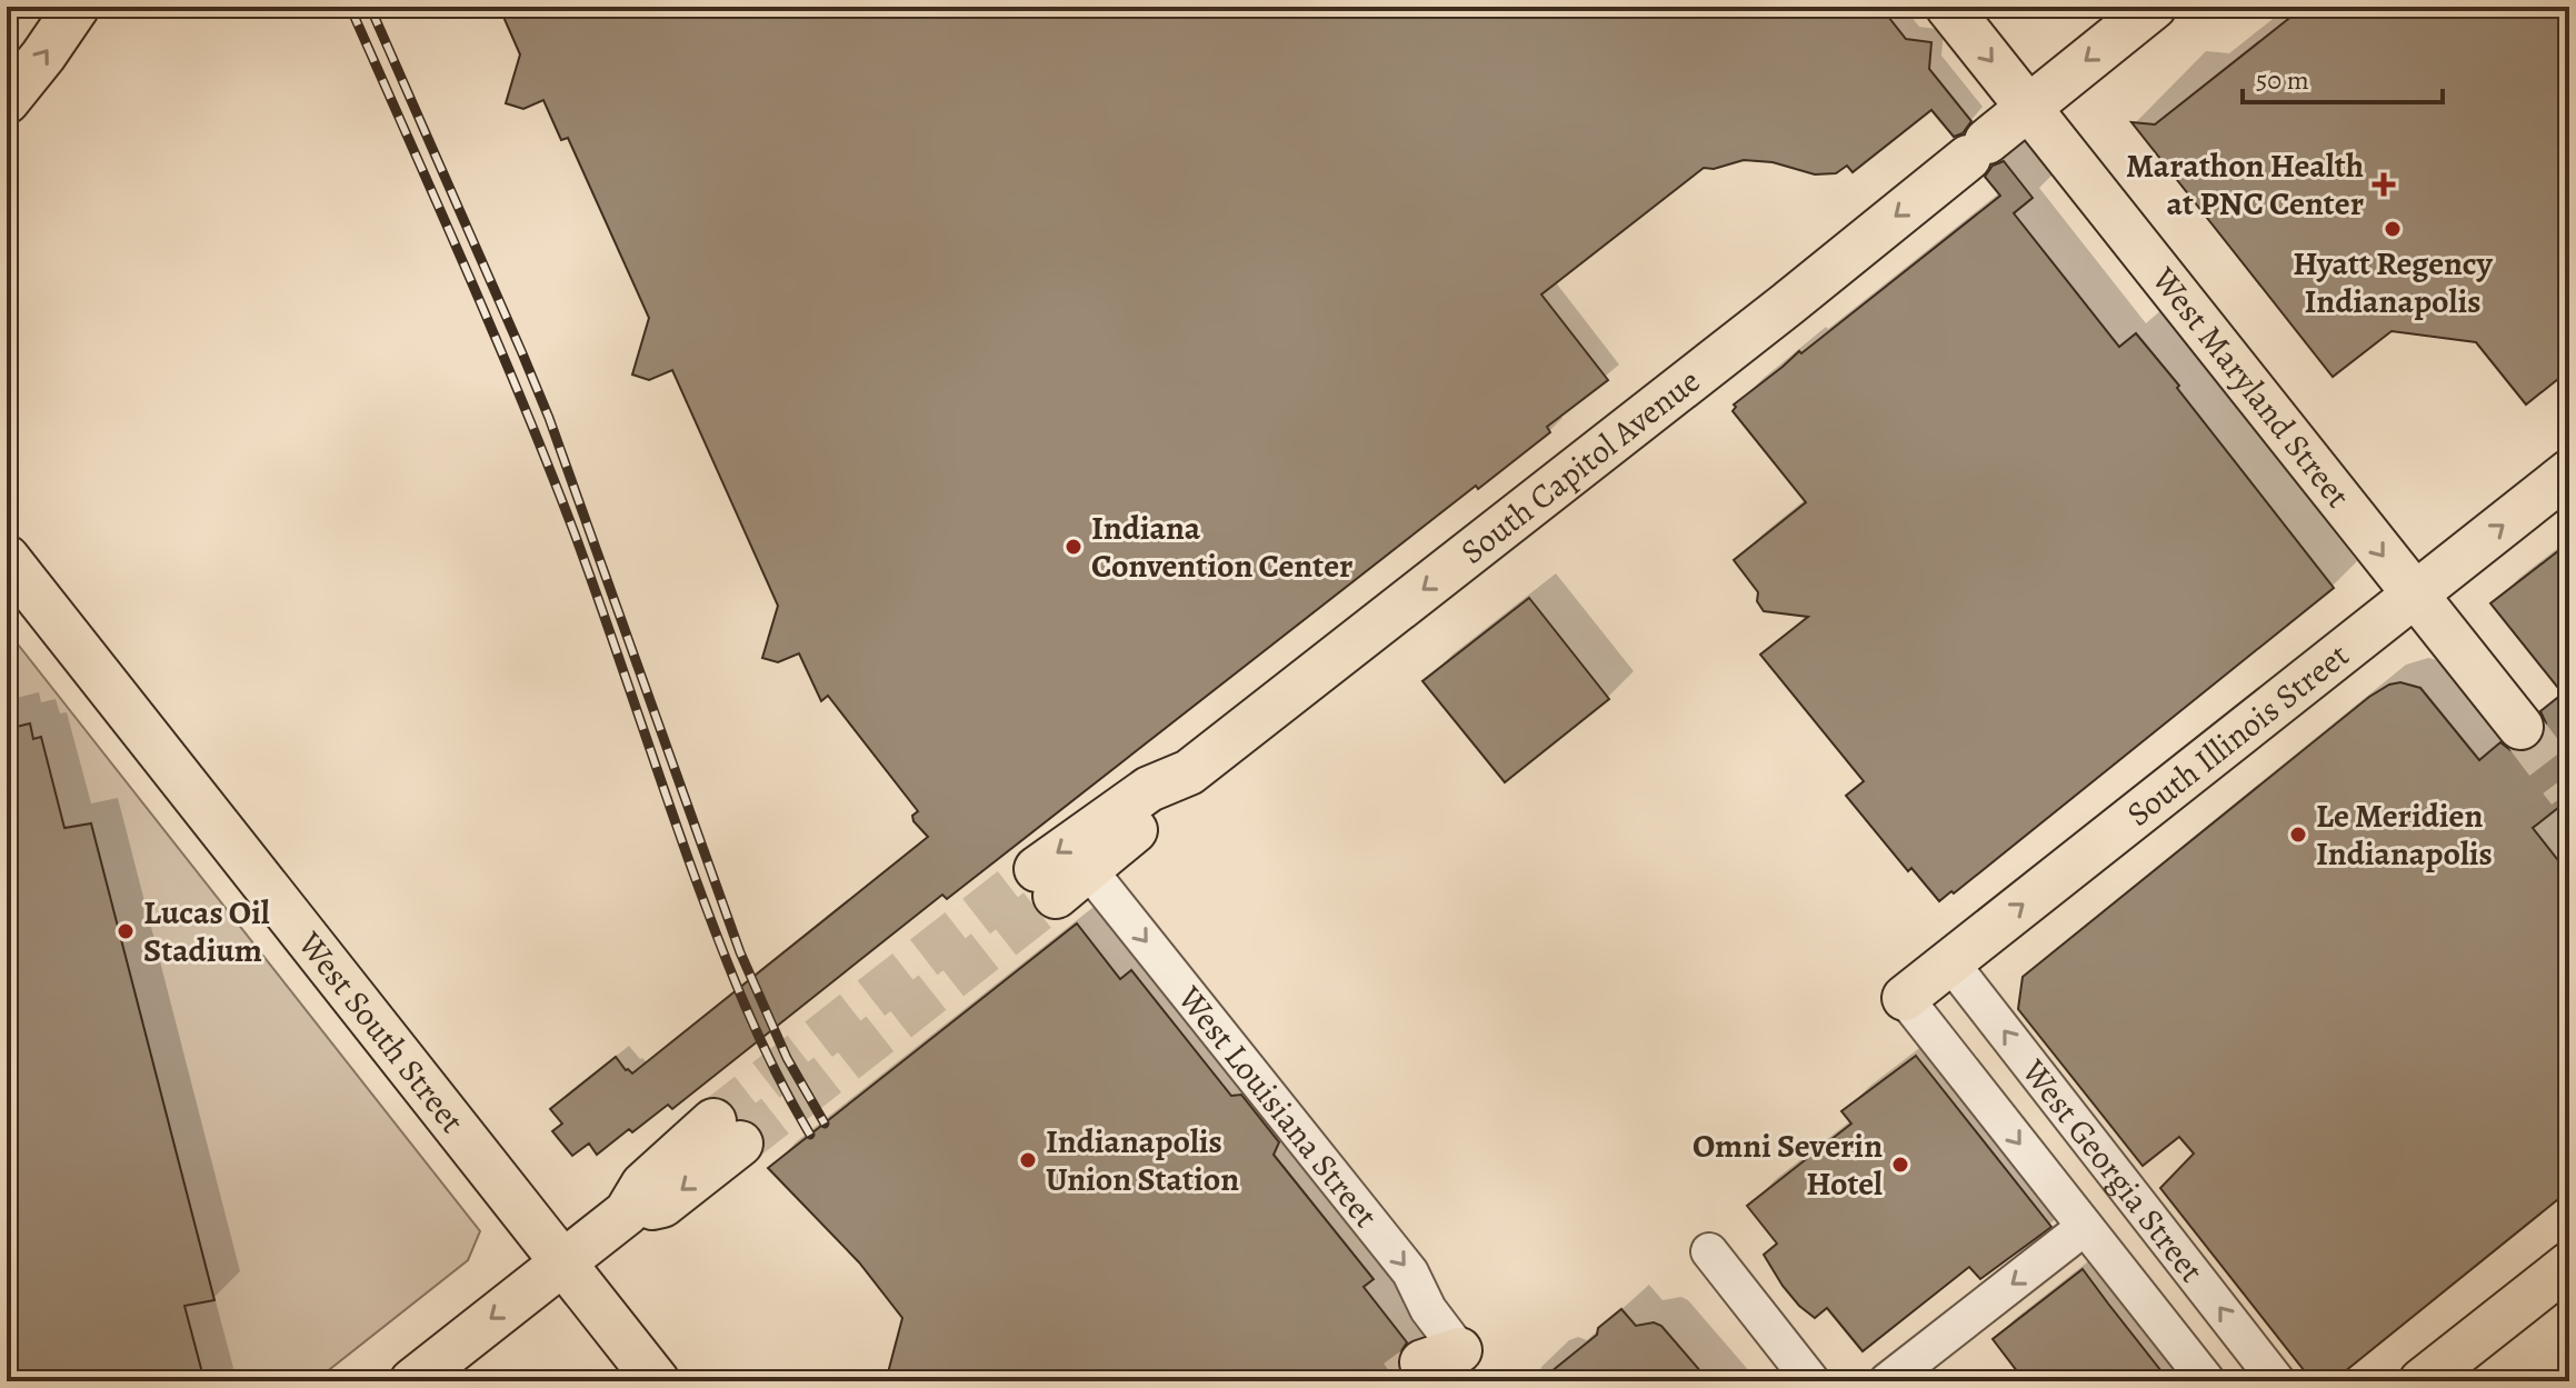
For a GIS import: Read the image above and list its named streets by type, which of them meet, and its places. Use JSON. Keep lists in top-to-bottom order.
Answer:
{
  "streets": {
    "main road": [
      "West Maryland Street",
      "South Capitol Avenue",
      "South Illinois Street",
      "West South Street"
    ],
    "street": ["West Louisiana Street", "West Georgia Street"]
  },
  "crossings": [
    ["West Maryland Street", "South Capitol Avenue"],
    ["West Maryland Street", "South Illinois Street"],
    ["South Capitol Avenue", "West Louisiana Street"],
    ["South Illinois Street", "West Georgia Street"]
  ],
  "one_way": [
    "West Maryland Street",
    "South Capitol Avenue",
    "South Illinois Street",
    "West Louisiana Street"
  ],
  "places": {
    "health": ["Marathon Health at PNC Center"],
    "other": [
      "Hyatt Regency Indianapolis",
      "Indiana Convention Center",
      "Le Meridien Indianapolis",
      "Lucas Oil Stadium",
      "Indianapolis Union Station",
      "Omni Severin Hotel"
    ]
  },
  "scale_bar": "50 m"
}
